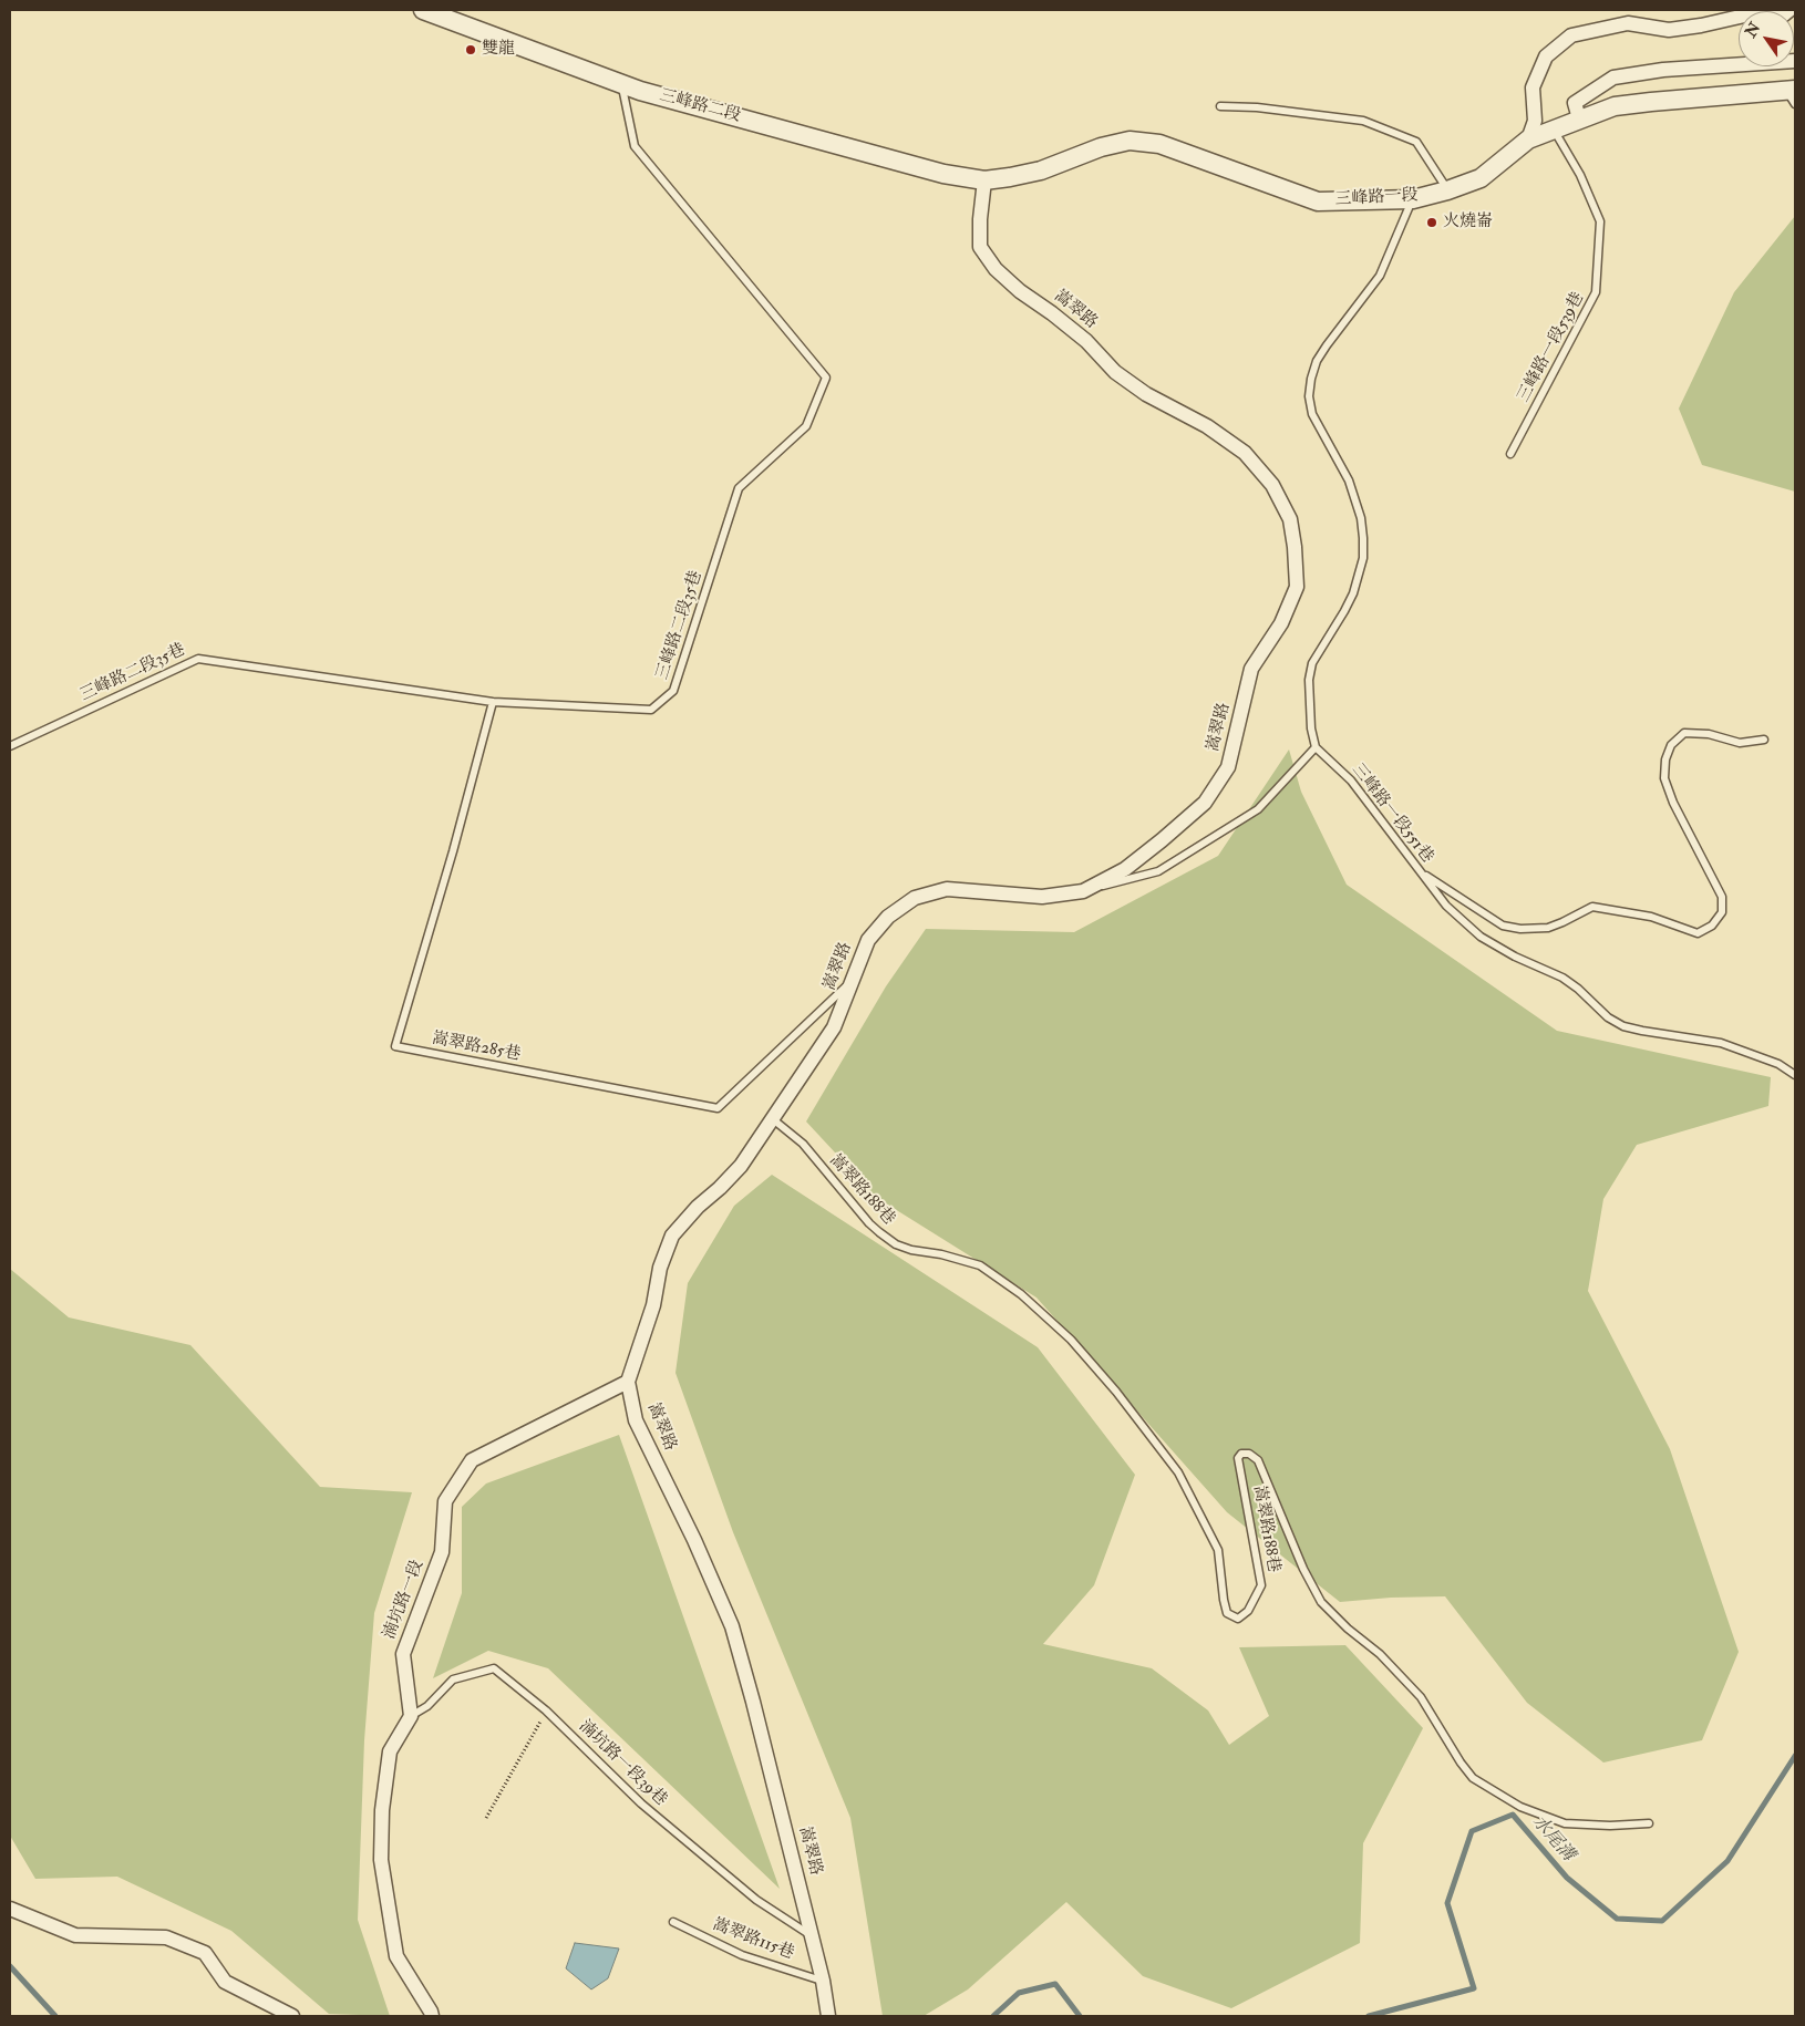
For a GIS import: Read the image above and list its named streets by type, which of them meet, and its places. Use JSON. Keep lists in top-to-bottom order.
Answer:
{
  "streets": {
    "street": [
      "三峰路二段",
      "三峰路一段",
      "嵩翠路",
      "湳坑路一段"
    ],
    "lane": [
      "三峰路一段539巷",
      "三峰路二段35巷",
      "三峰路一段551巷",
      "嵩翠路285巷",
      "嵩翠路188巷",
      "湳坑路一段39巷",
      "嵩翠路115巷"
    ]
  },
  "crossings": [
    ["三峰路二段", "三峰路一段"],
    ["三峰路二段", "嵩翠路"],
    ["三峰路二段", "三峰路二段35巷"],
    ["三峰路一段", "嵩翠路"],
    ["三峰路一段", "三峰路一段539巷"],
    ["嵩翠路", "嵩翠路285巷"],
    ["嵩翠路", "嵩翠路188巷"],
    ["嵩翠路", "湳坑路一段"],
    ["嵩翠路", "湳坑路一段39巷"],
    ["嵩翠路", "嵩翠路115巷"],
    ["三峰路二段35巷", "嵩翠路285巷"],
    ["湳坑路一段", "湳坑路一段39巷"]
  ],
  "water": ["水尾溝"],
  "places": ["雙龍", "火燒崙"],
  "north": "top left"
}
